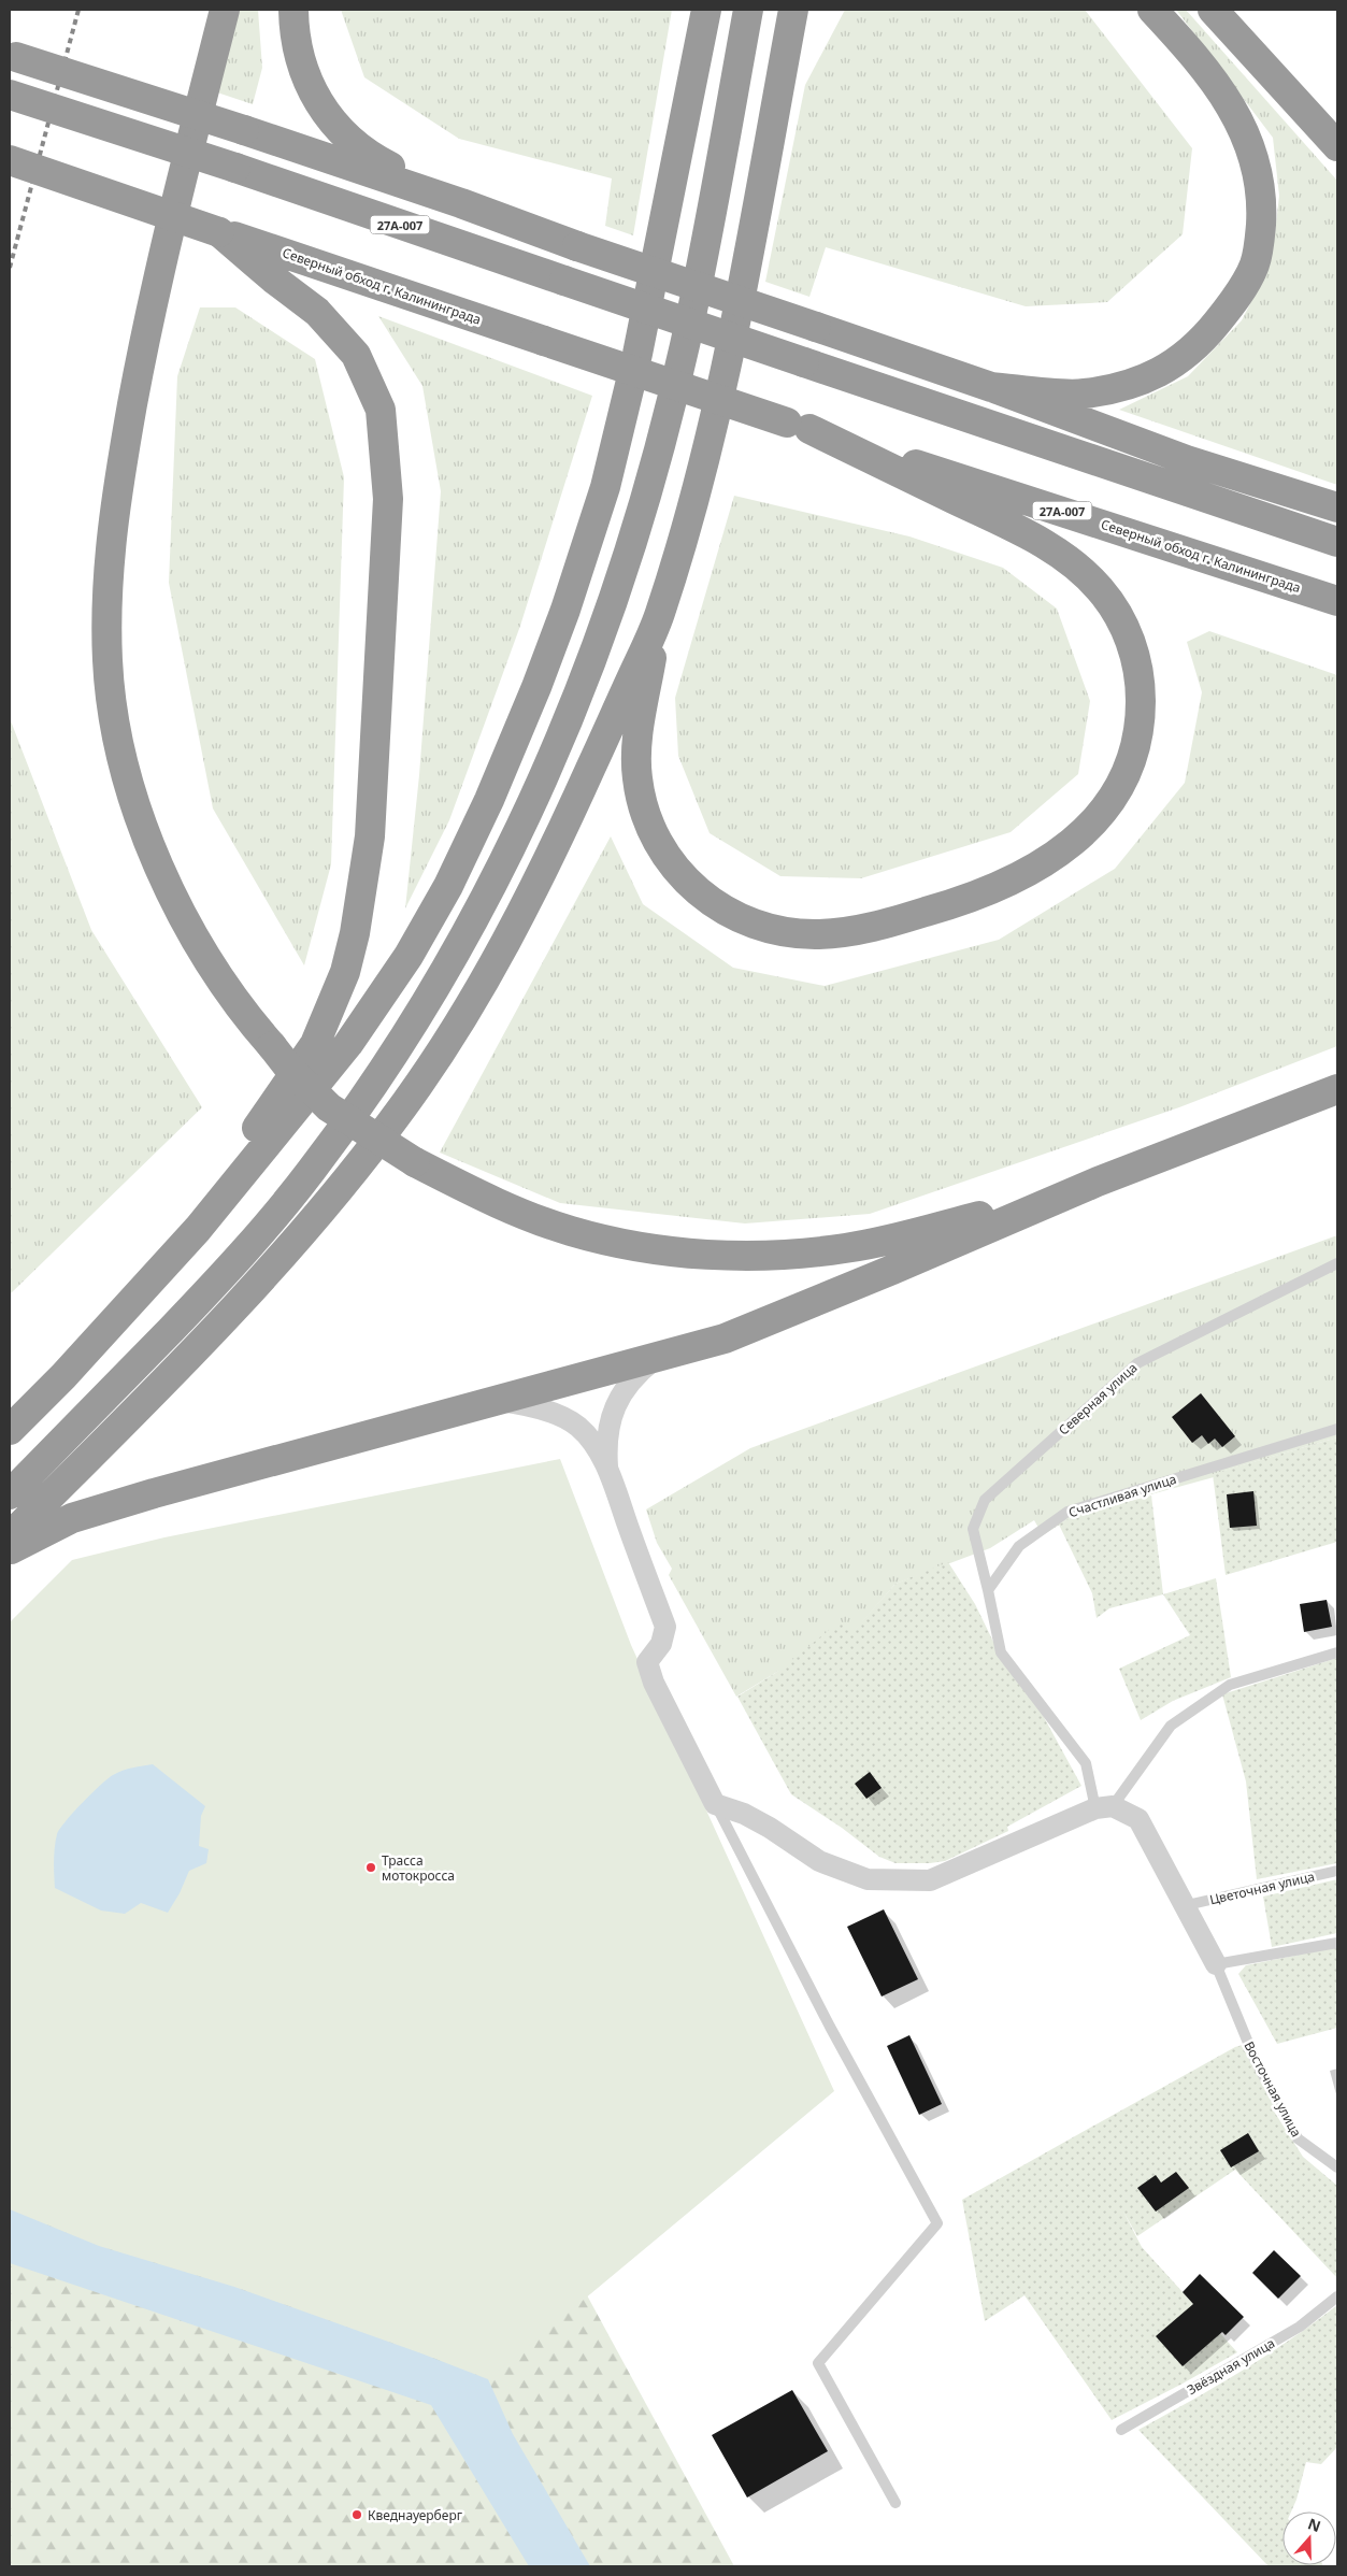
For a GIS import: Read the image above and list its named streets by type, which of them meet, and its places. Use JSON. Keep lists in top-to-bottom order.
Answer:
{
  "streets": {
    "highway": ["27А-007", "Северный обход г. Калининграда"],
    "lane": [
      "Северная улица",
      "Счастливая улица",
      "Цветочная улица",
      "Восточная улица",
      "Звёздная улица"
    ]
  },
  "crossings": [
    ["27А-007", "Северный обход г. Калининграда"],
    ["Северная улица", "Счастливая улица"]
  ],
  "places": ["Трасса мотокросса", "Кведнауерберг"],
  "north": "top"
}
